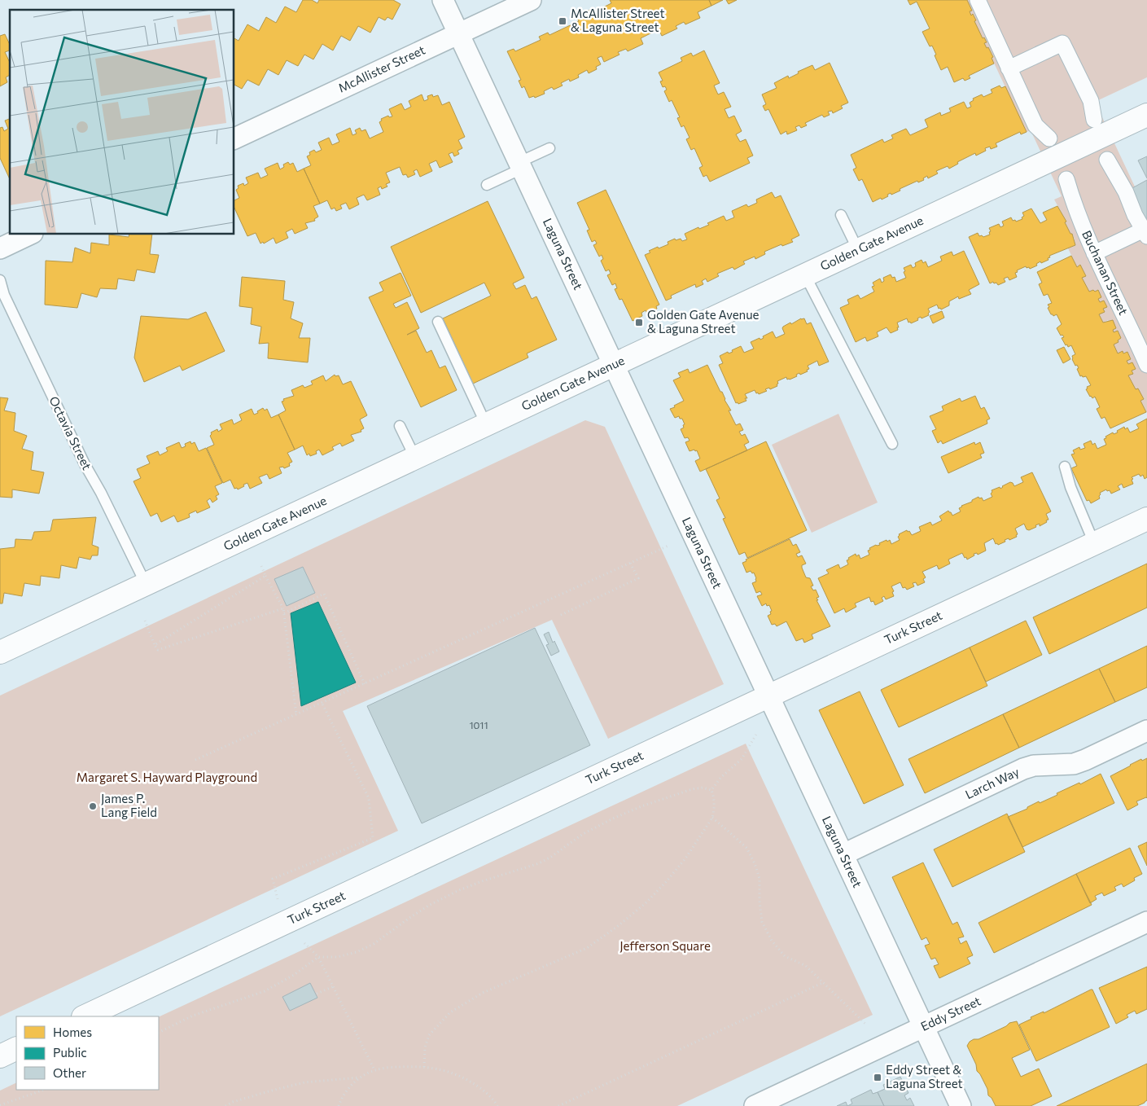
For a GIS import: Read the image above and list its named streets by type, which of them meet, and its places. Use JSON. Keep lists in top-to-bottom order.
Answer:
{
  "streets": {
    "main road": ["Golden Gate Avenue", "Turk Street"],
    "street": [
      "McAllister Street",
      "Laguna Street",
      "Buchanan Street",
      "Larch Way",
      "Eddy Street"
    ],
    "lane": ["Octavia Street"]
  },
  "crossings": [
    ["McAllister Street", "Laguna Street"],
    ["Golden Gate Avenue", "Laguna Street"],
    ["Golden Gate Avenue", "Octavia Street"],
    ["Laguna Street", "Turk Street"],
    ["Laguna Street", "Larch Way"],
    ["Laguna Street", "Eddy Street"]
  ],
  "parks": ["Margaret S. Hayward Playground", "Jefferson Square"],
  "places": {
    "transit": ["McAllister Street & Laguna Street", "Golden Gate Avenue & Laguna Street", "Eddy Street & Laguna Street"],
    "other": ["James P. Lang Field"]
  },
  "house_numbers": ["1011"],
  "legend": ["Homes", "Public", "Other"]
}
